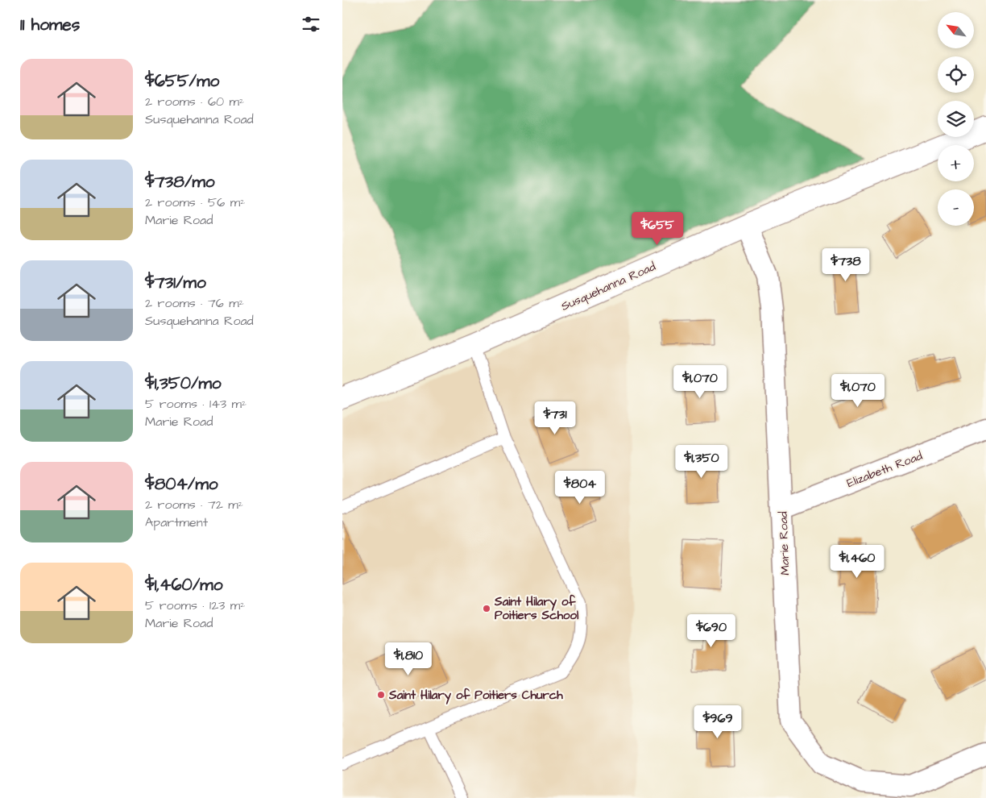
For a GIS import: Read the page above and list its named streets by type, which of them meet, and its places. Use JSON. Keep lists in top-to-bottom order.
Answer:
{
  "streets": {
    "main road": ["Susquehanna Road"],
    "street": ["Elizabeth Road", "Marie Road"]
  },
  "crossings": [
    ["Susquehanna Road", "Marie Road"],
    ["Elizabeth Road", "Marie Road"]
  ],
  "places": ["Saint Hilary of Poitiers School", "Saint Hilary of Poitiers Church"],
  "north": "top left",
  "page": {
    "heading": "11 homes",
    "map_buttons": ["+", "−"],
    "list": [
      {
        "name": "$655/mo",
        "note": "2 rooms · 60 m² · Susquehanna Road"
      },
      {
        "name": "$738/mo",
        "note": "2 rooms · 56 m² · Marie Road"
      },
      {
        "name": "$731/mo",
        "note": "2 rooms · 76 m² · Susquehanna Road"
      },
      {
        "name": "$1,350/mo",
        "note": "5 rooms · 143 m² · Marie Road"
      },
      {
        "name": "$804/mo",
        "note": "2 rooms · 72 m² · Apartment"
      },
      {
        "name": "$1,460/mo",
        "note": "5 rooms · 123 m² · Marie Road"
      }
    ],
    "price": [
      "$655",
      "$738",
      "$1,070",
      "$1,070",
      "$731",
      "$1,350",
      "$804",
      "$1,460",
      "$690",
      "$1,810",
      "$969"
    ]
  }
}
